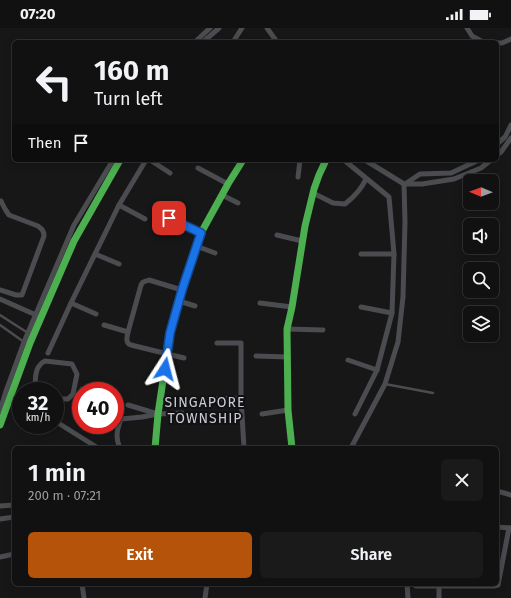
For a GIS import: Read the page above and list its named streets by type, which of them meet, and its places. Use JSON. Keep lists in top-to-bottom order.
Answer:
{
  "districts": ["SINGAPORE TOWNSHIP"],
  "north": "left",
  "page": {
    "status": "07:20",
    "turn": ["160 m", "Turn left"],
    "then": "Then",
    "speed": "32 km/h",
    "limit": "40",
    "heading": ["1 min", "200 m · 07:21"],
    "buttons": ["Exit", "Share"]
  }
}
